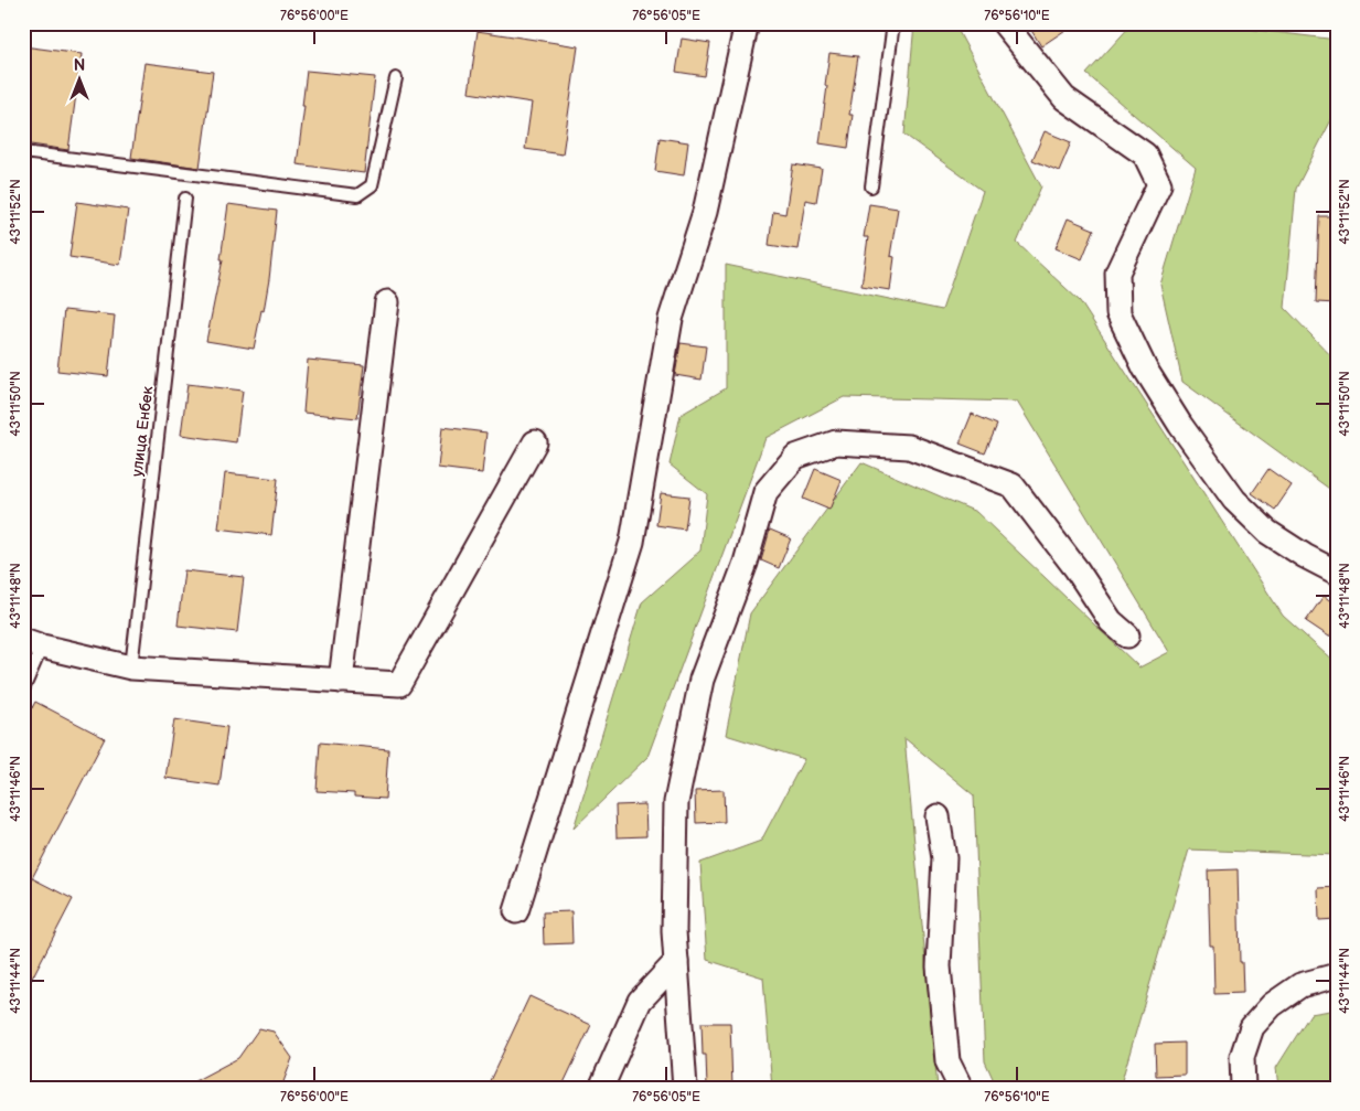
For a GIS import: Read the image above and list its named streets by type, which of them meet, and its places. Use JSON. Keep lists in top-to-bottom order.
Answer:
{
  "streets": {
    "lane": ["улица Енбек"]
  },
  "north": "top",
  "coordinates": [
    "76°56'00\"E",
    "76°56'05\"E",
    "76°56'10\"E",
    "43°11'52\"N",
    "43°11'50\"N",
    "43°11'48\"N",
    "43°11'46\"N",
    "43°11'44\"N"
  ]
}
